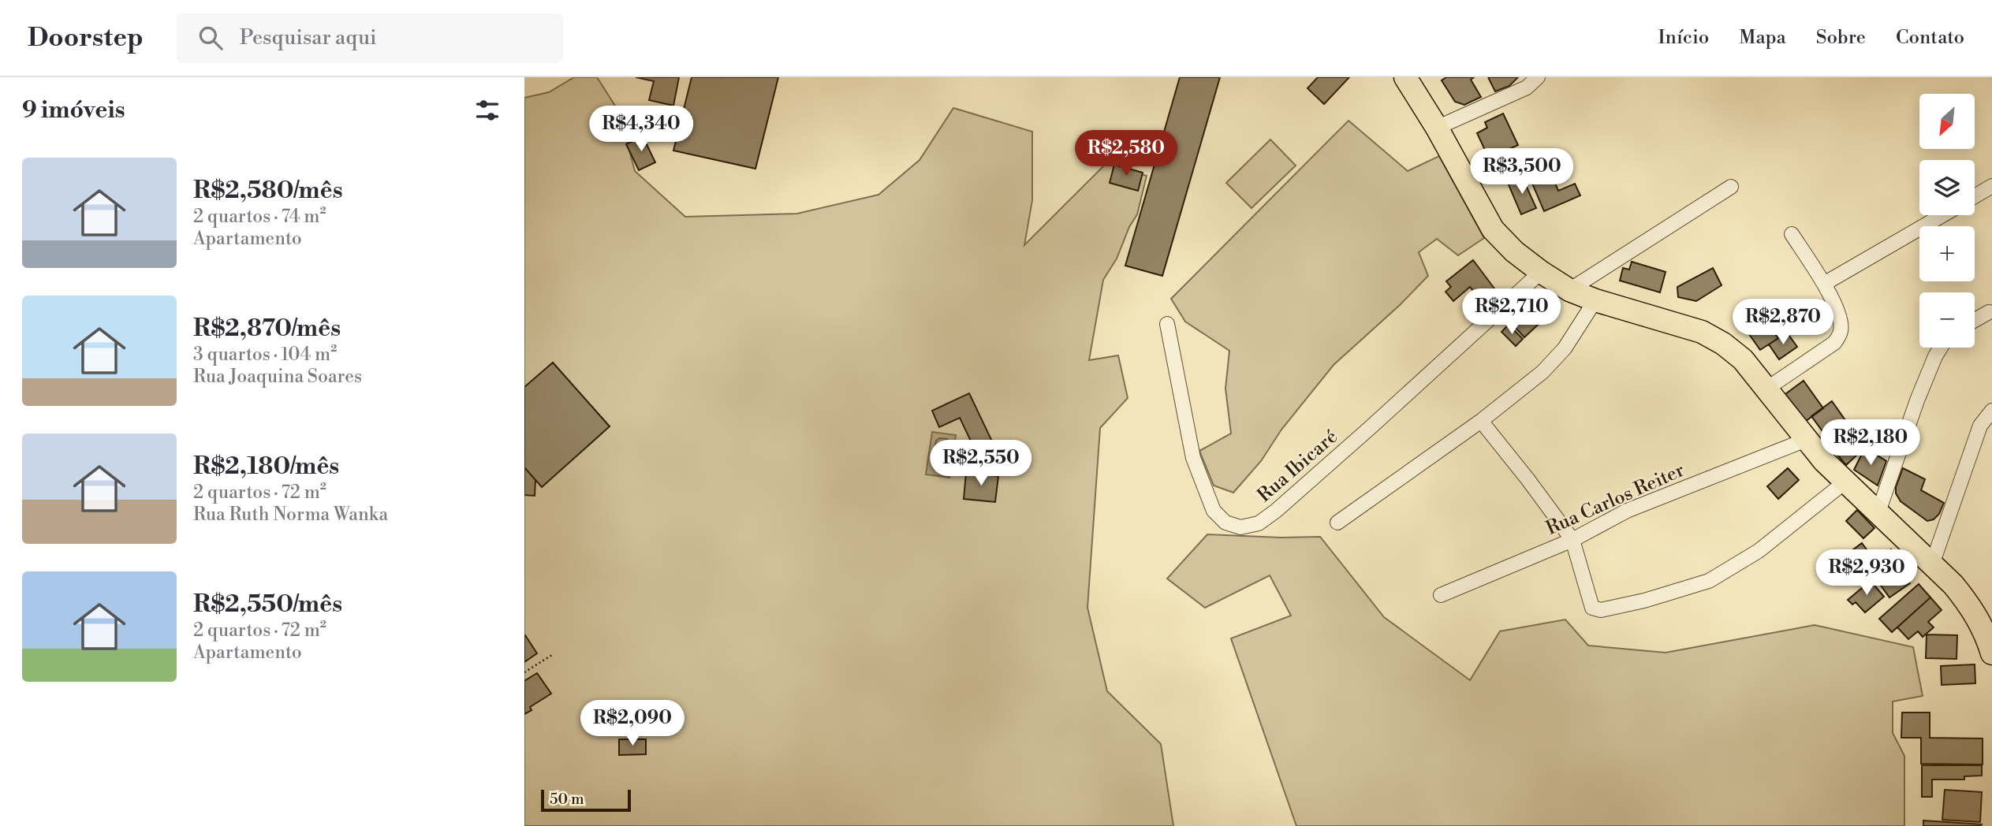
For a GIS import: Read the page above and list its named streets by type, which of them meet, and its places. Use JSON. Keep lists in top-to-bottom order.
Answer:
{
  "streets": {
    "street": ["Rua Ibicaré", "Rua Carlos Reiter"]
  },
  "scale_bar": "50 m",
  "north": "bottom left",
  "page": {
    "header": "Doorstep",
    "search": "Pesquisar aqui",
    "nav": [
      "Início",
      "Mapa",
      "Sobre",
      "Contato"
    ],
    "heading": "9 imóveis",
    "map_buttons": ["+", "−"],
    "price": [
      "R$4,340",
      "R$2,580",
      "R$3,500",
      "R$2,710",
      "R$2,870",
      "R$2,180",
      "R$2,550",
      "R$2,930",
      "R$2,090"
    ],
    "list": [
      {
        "name": "R$2,580/mês",
        "note": "2 quartos · 74 m² · Apartamento"
      },
      {
        "name": "R$2,870/mês",
        "note": "3 quartos · 104 m² · Rua Joaquina Soares"
      },
      {
        "name": "R$2,180/mês",
        "note": "2 quartos · 72 m² · Rua Ruth Norma Wanka"
      },
      {
        "name": "R$2,550/mês",
        "note": "2 quartos · 72 m² · Apartamento"
      }
    ],
    "scale": "50 m"
  }
}
